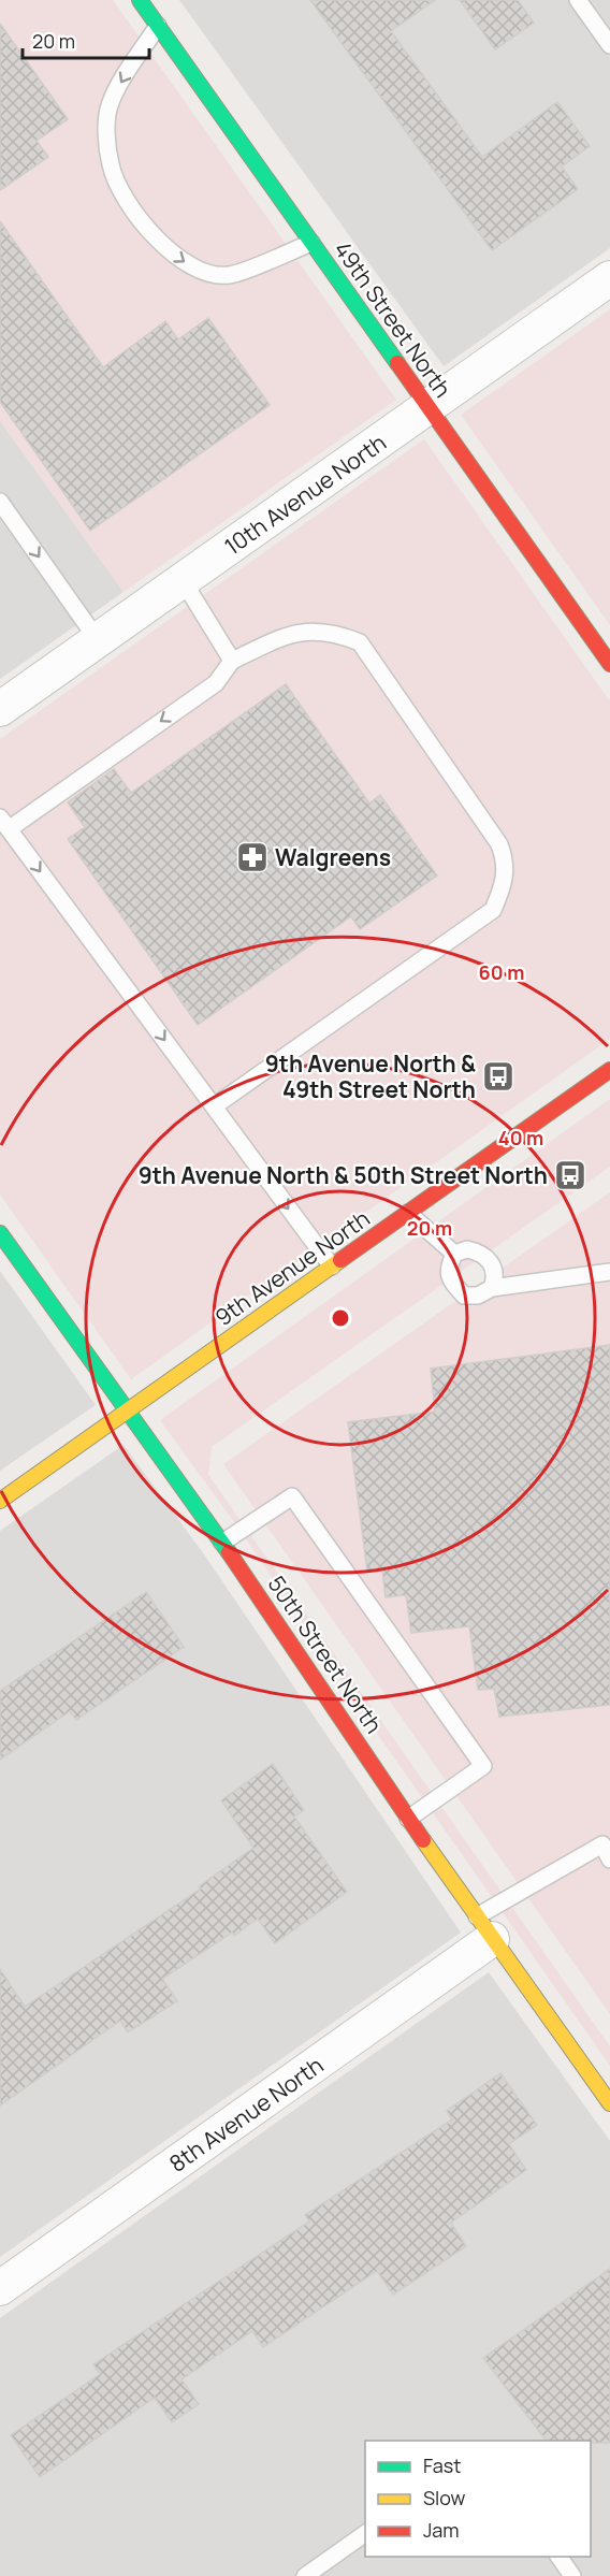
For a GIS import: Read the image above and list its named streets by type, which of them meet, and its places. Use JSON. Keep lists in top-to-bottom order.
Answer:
{
  "streets": {
    "street": [
      "49th Street North",
      "10th Avenue North",
      "9th Avenue North",
      "50th Street North",
      "8th Avenue North"
    ]
  },
  "crossings": [
    ["49th Street North", "10th Avenue North"],
    ["9th Avenue North", "50th Street North"],
    ["50th Street North", "8th Avenue North"]
  ],
  "places": {
    "pharmacy": ["Walgreens"],
    "bus stop": ["9th Avenue North & 49th Street North", "9th Avenue North & 50th Street North"]
  },
  "legend": ["Fast", "Slow", "Jam"],
  "scale_bar": "20 m",
  "rings": ["60 m", "40 m", "20 m"]
}
